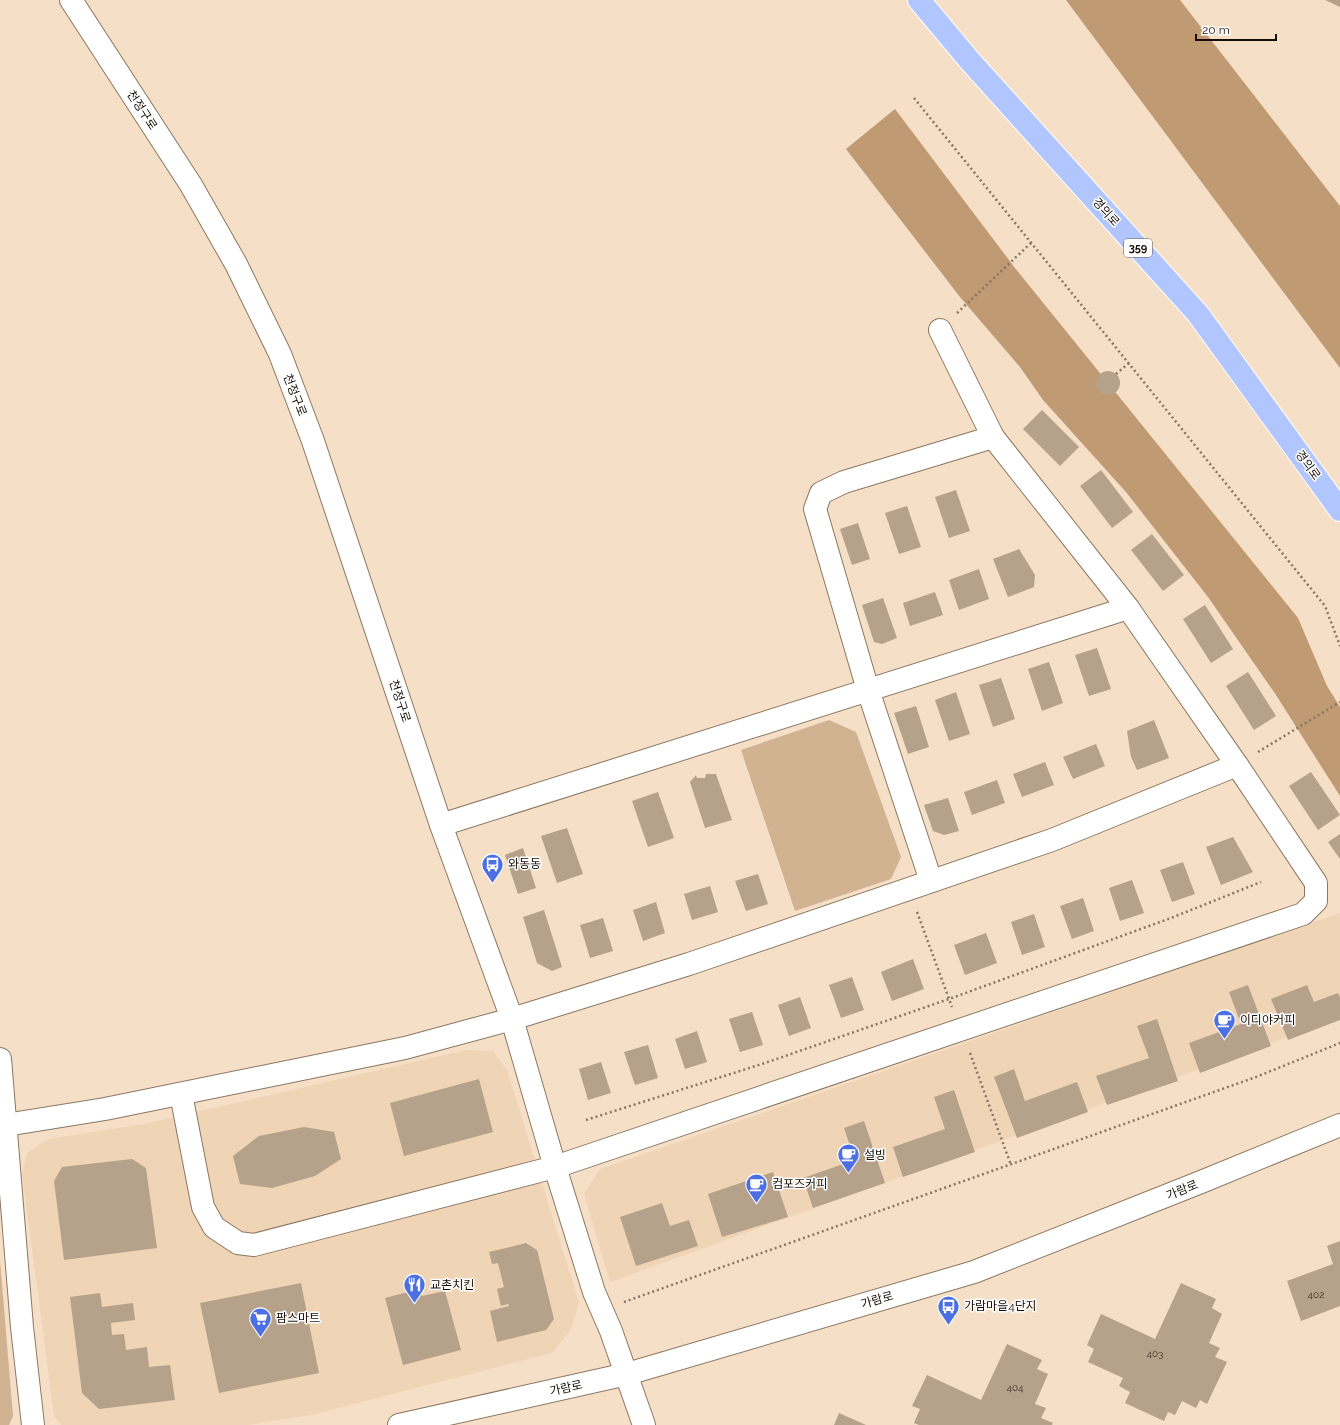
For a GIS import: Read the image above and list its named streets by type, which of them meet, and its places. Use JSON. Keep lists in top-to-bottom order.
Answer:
{
  "streets": {
    "main road": ["경의로", "359"],
    "street": ["천정구로", "가람로"]
  },
  "crossings": [
    ["천정구로", "가람로"]
  ],
  "places": {
    "bus stop": ["와동동", "가람마을4단지"],
    "cafe": ["이디야커피", "설빙", "컴포즈커피"],
    "restaurant": ["교촌치킨"],
    "supermarket": ["팜스마트"]
  },
  "house_numbers": ["402", "403", "404"],
  "scale_bar": "20 m"
}
